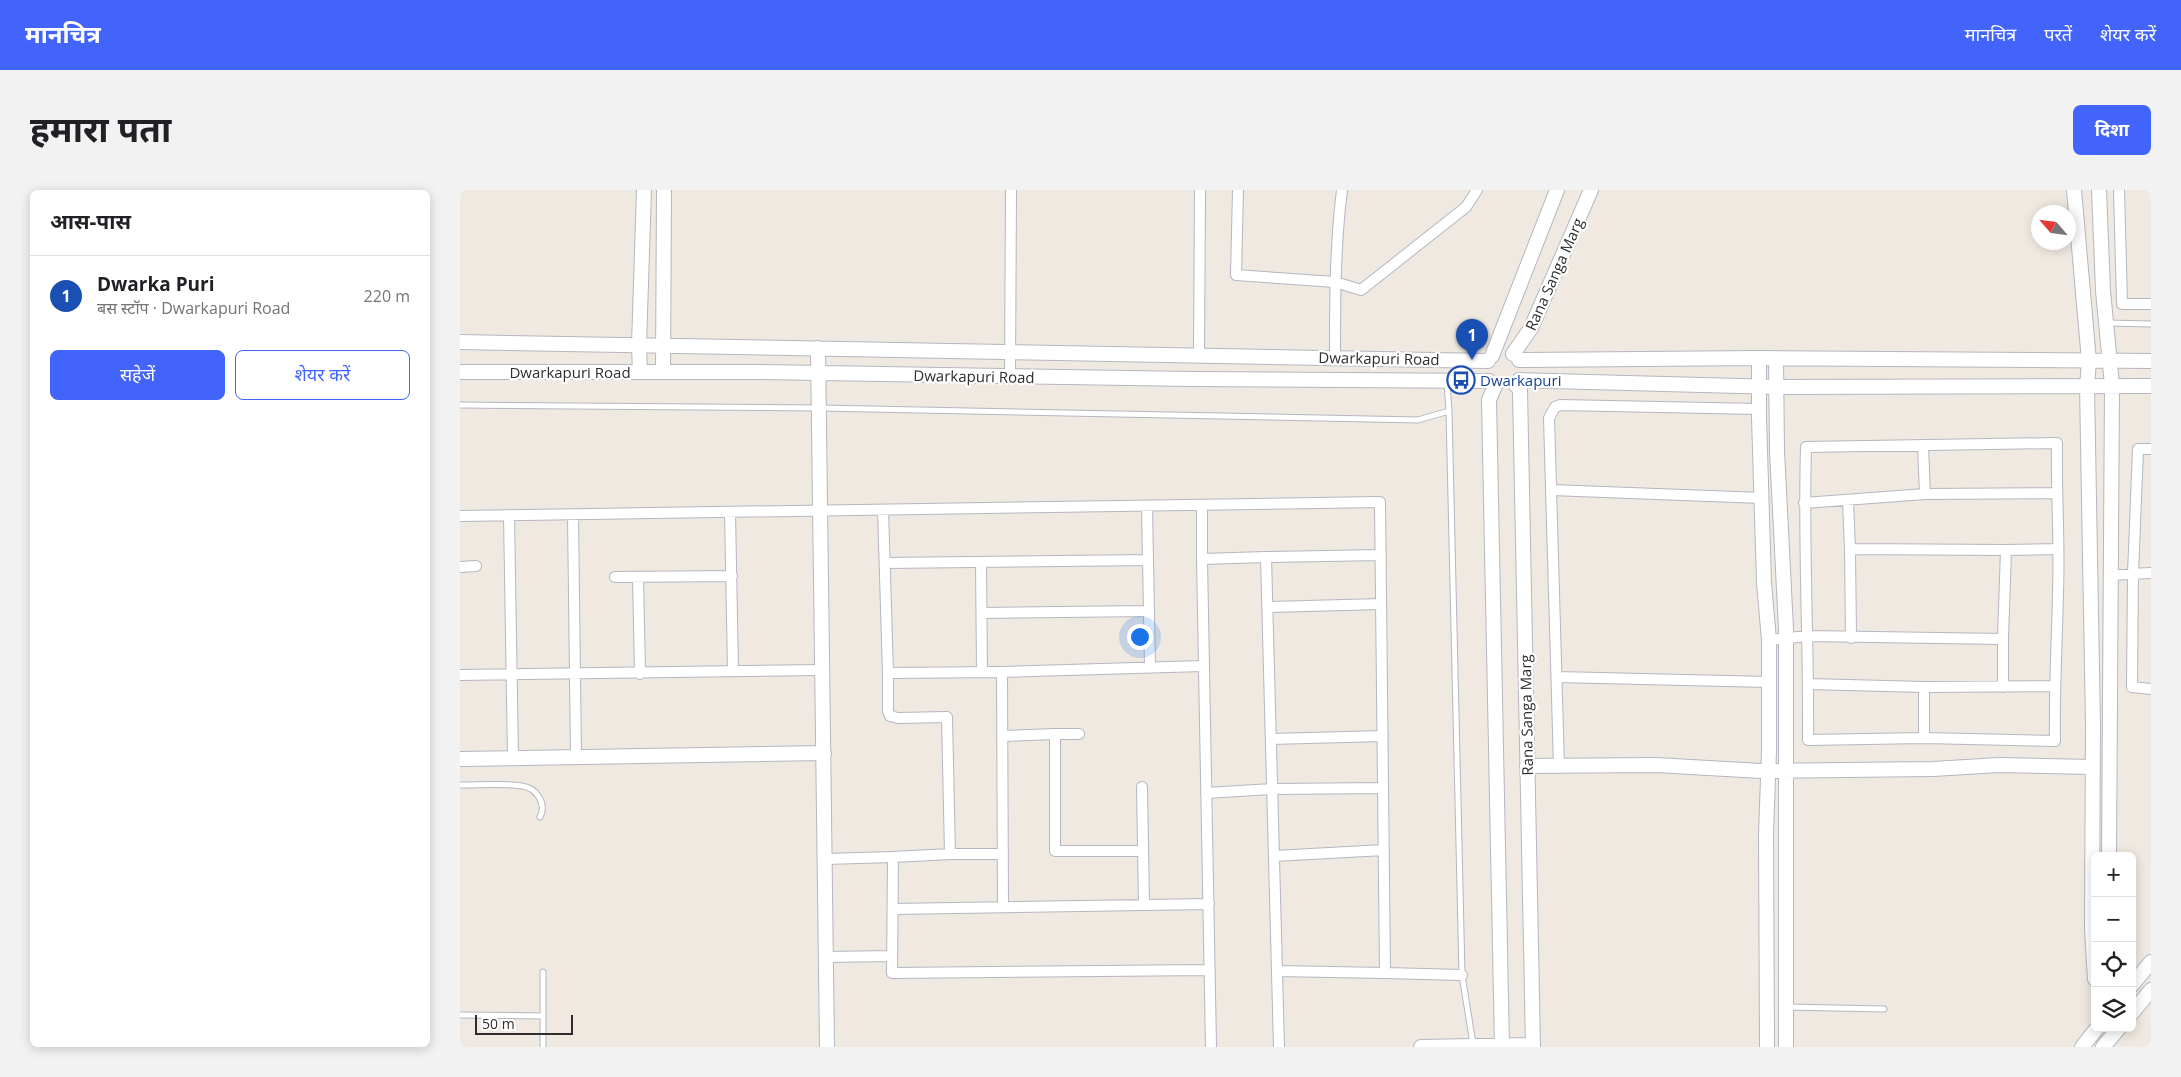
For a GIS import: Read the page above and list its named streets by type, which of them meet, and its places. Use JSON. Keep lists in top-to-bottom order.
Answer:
{
  "streets": {
    "street": ["Rana Sanga Marg", "Dwarkapuri Road"]
  },
  "crossings": [
    ["Rana Sanga Marg", "Dwarkapuri Road"]
  ],
  "places": {
    "bus stop": ["Dwarkapuri"]
  },
  "scale_bar": "50 m",
  "north": "top left",
  "page": {
    "header": "मानचित्र",
    "nav": ["मानचित्र", "परतें", "शेयर करें"],
    "title": "हमारा पता",
    "buttons": [
      "दिशा",
      ["सहेजें", "शेयर करें"]
    ],
    "heading": "आस-पास",
    "list": [
      {
        "mark": "1",
        "name": "Dwarka Puri",
        "note": "बस स्टॉप · Dwarkapuri Road",
        "value": "220 m"
      }
    ],
    "pins": "1",
    "map_buttons": ["+", "−"],
    "scale": "50 m"
  }
}
